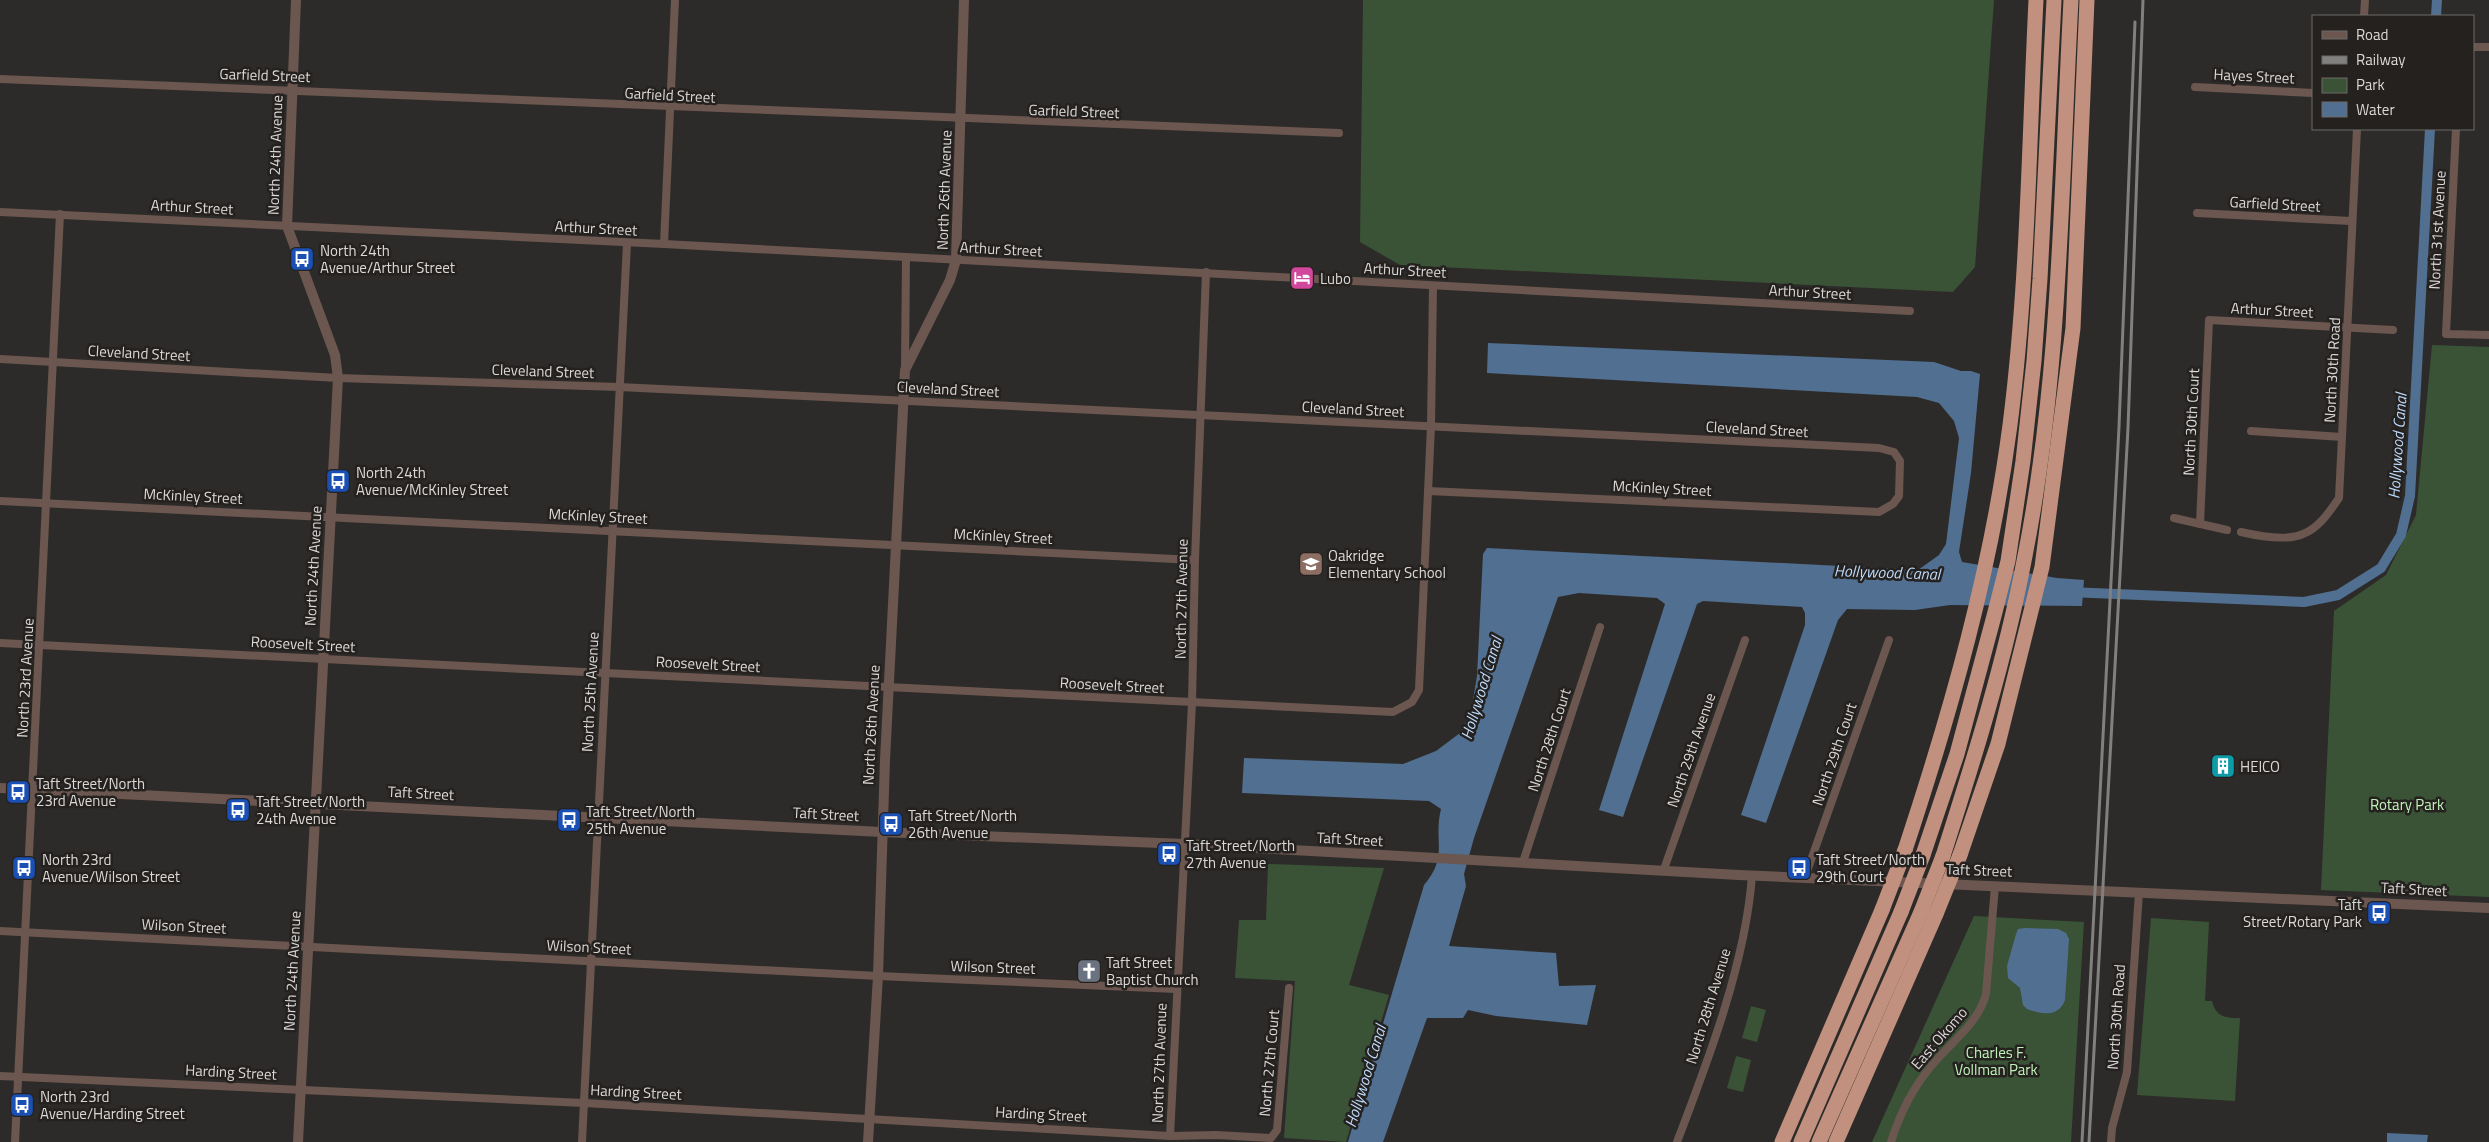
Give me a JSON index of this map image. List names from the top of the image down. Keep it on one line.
{"streets":{"street":["Garfield Street","Hayes Street","North 24th Avenue","North 26th Avenue","Arthur Street","North 31st Avenue","Cleveland Street","North 30th Road","North 30th Court","McKinley Street","North 27th Avenue","Roosevelt Street","North 23rd Avenue","North 25th Avenue","North 28th Court","North 29th Avenue","North 29th Court","Taft Street","Wilson Street","North 28th Avenue","East Okomo","North 27th Court","Harding Street"]},"crossings":[["Garfield Street","North 24th Avenue"],["Garfield Street","North 26th Avenue"],["Garfield Street","North 30th Road"],["North 24th Avenue","Arthur Street"],["North 24th Avenue","Cleveland Street"],["North 24th Avenue","McKinley Street"],["North 24th Avenue","Roosevelt Street"],["North 24th Avenue","Taft Street"],["North 24th Avenue","Wilson Street"],["North 24th Avenue","Harding Street"],["North 26th Avenue","Arthur Street"],["North 26th Avenue","Cleveland Street"],["North 26th Avenue","McKinley Street"],["North 26th Avenue","Roosevelt Street"],["North 26th Avenue","Taft Street"],["North 26th Avenue","Wilson Street"],["North 26th Avenue","Harding Street"],["Arthur Street","North 30th Road"],["Arthur Street","North 30th Court"],["Arthur Street","North 27th Avenue"],["Arthur Street","North 23rd Avenue"],["Arthur Street","North 25th Avenue"],["Cleveland Street","McKinley Street"],["Cleveland Street","North 27th Avenue"],["Cleveland Street","North 23rd Avenue"],["Cleveland Street","North 25th Avenue"],["North 30th Road","Taft Street"],["McKinley Street","North 27th Avenue"],["McKinley Street","Roosevelt Street"],["McKinley Street","North 23rd Avenue"],["McKinley Street","North 25th Avenue"],["North 27th Avenue","Roosevelt Street"],["North 27th Avenue","Taft Street"],["North 27th Avenue","Wilson Street"],["North 27th Avenue","Harding Street"],["Roosevelt Street","North 23rd Avenue"],["Roosevelt Street","North 25th Avenue"],["North 23rd Avenue","Taft Street"],["North 23rd Avenue","Wilson Street"],["North 23rd Avenue","Harding Street"],["North 25th Avenue","Taft Street"],["North 25th Avenue","Wilson Street"],["North 25th Avenue","Harding Street"],["North 28th Court","Taft Street"],["North 29th Avenue","Taft Street"],["North 29th Court","Taft Street"],["Taft Street","North 28th Avenue"],["Taft Street","East Okomo"],["North 27th Court","Harding Street"]],"water":["Hollywood Canal"],"parks":["Rotary Park","Charles F. Vollman Park"],"places":{"bus stop":["North 24th Avenue/Arthur Street","North 24th Avenue/McKinley Street","Taft Street/North 23rd Avenue","Taft Street/North 24th Avenue","Taft Street/North 25th Avenue","Taft Street/North 26th Avenue","Taft Street/North 27th Avenue","North 23rd Avenue/Wilson Street","Taft Street/North 29th Court","Taft Street/Rotary Park","North 23rd Avenue/Harding Street"],"hotel":["Lubo"],"school or university":["Oakridge Elementary School"],"building":["HEICO"],"church":["Taft Street Baptist Church"]},"legend":["Road","Railway","Park","Water"]}
